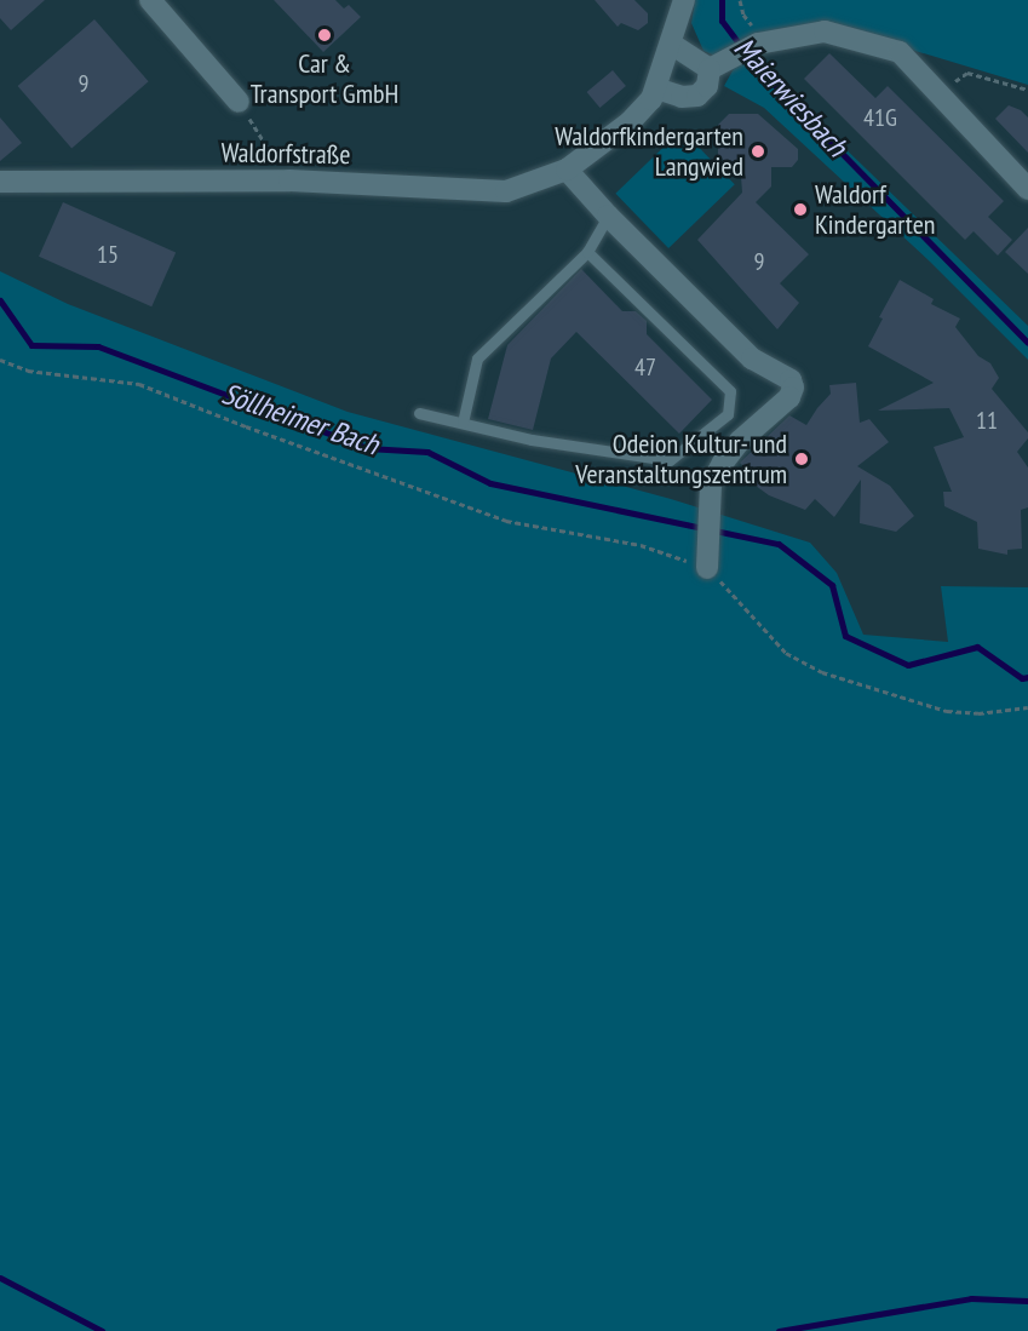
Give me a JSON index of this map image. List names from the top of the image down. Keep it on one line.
{"streets":{"street":["Waldorfstraße"]},"water":["Maierwiesbach","Söllheimer Bach"],"places":["Car & Transport GmbH","Waldorfkindergarten Langwied","Waldorf Kindergarten","Odeion Kultur- und Veranstaltungszentrum"],"house_numbers":["9","41G","15","9","47","11"]}
